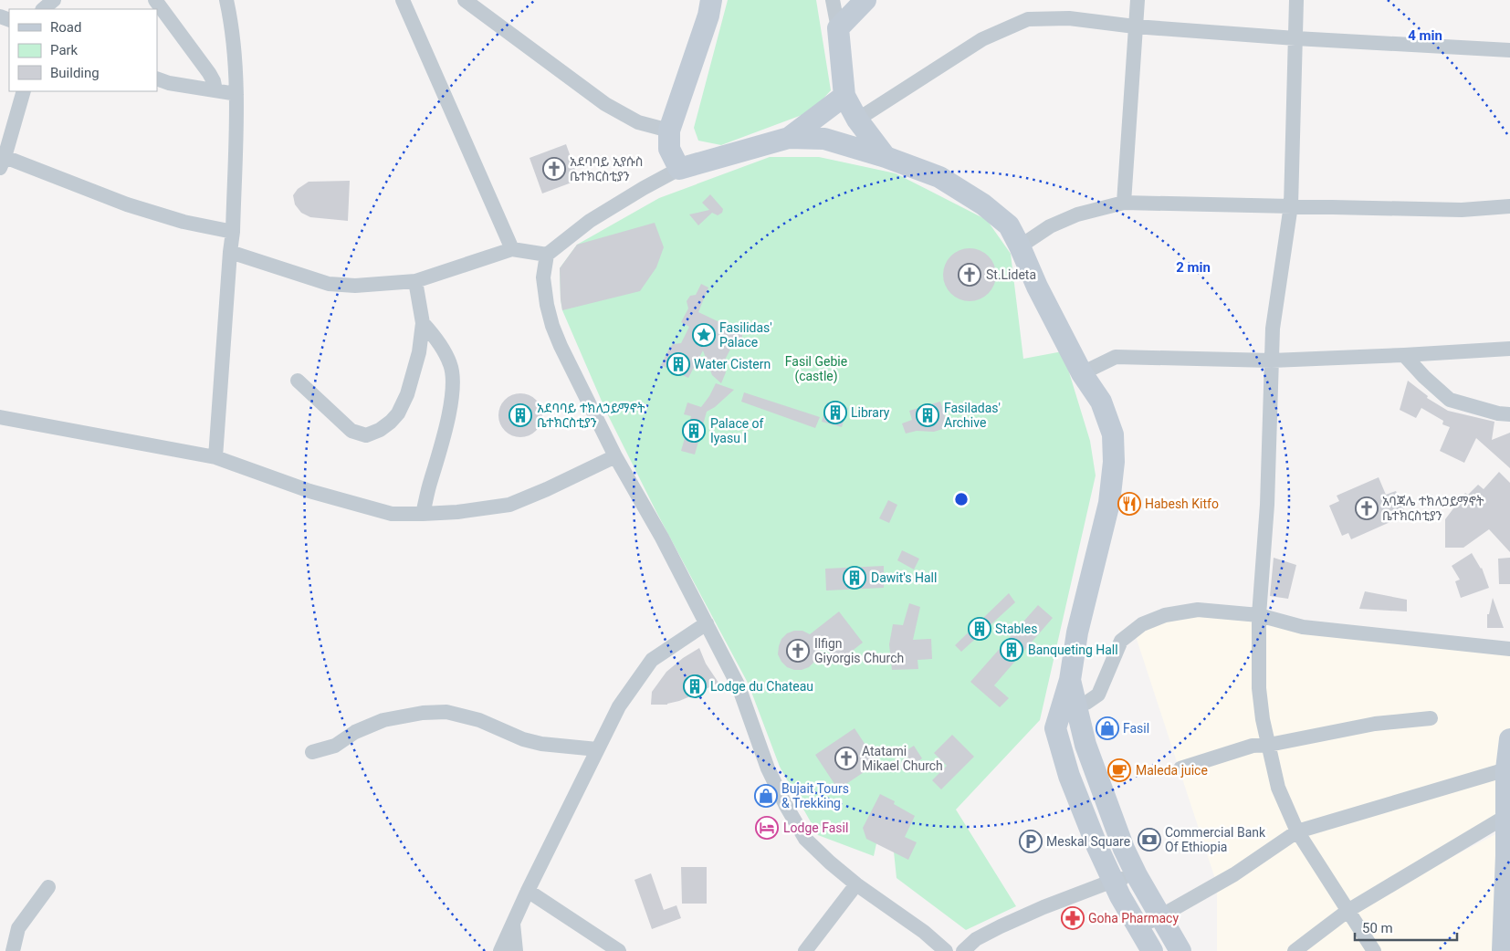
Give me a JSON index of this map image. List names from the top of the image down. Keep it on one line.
{"parks":["Fasil Gebie (castle)"],"places":{"church":["አደባባይ ኢየሱስ ቤተክርስቲያን","St.Lideta","አባጃሌ ተክለኃይማኖት ቤተክርስቲያን","Ilfign Giyorgis Church","Atatami Mikael Church"],"place":["Fasilidas' Palace"],"building":["Water Cistern","Library","አደባባይ ተክለኃይማኖት ቤተክርስቲያን","Fasiladas' Archive","Palace of Iyasu I","Dawit's Hall","Stables","Banqueting Hall","Lodge du Chateau"],"restaurant":["Habesh Kitfo"],"shop":["Fasil","Bujait Tours & Trekking"],"cafe":["Maleda juice"],"hotel":["Lodge Fasil"],"bank":["Commercial Bank Of Ethiopia"],"parking":["Meskal Square"],"pharmacy":["Goha Pharmacy"]},"legend":["Road","Park","Building"],"scale_bar":"50 m","rings":["4 min","2 min"]}
